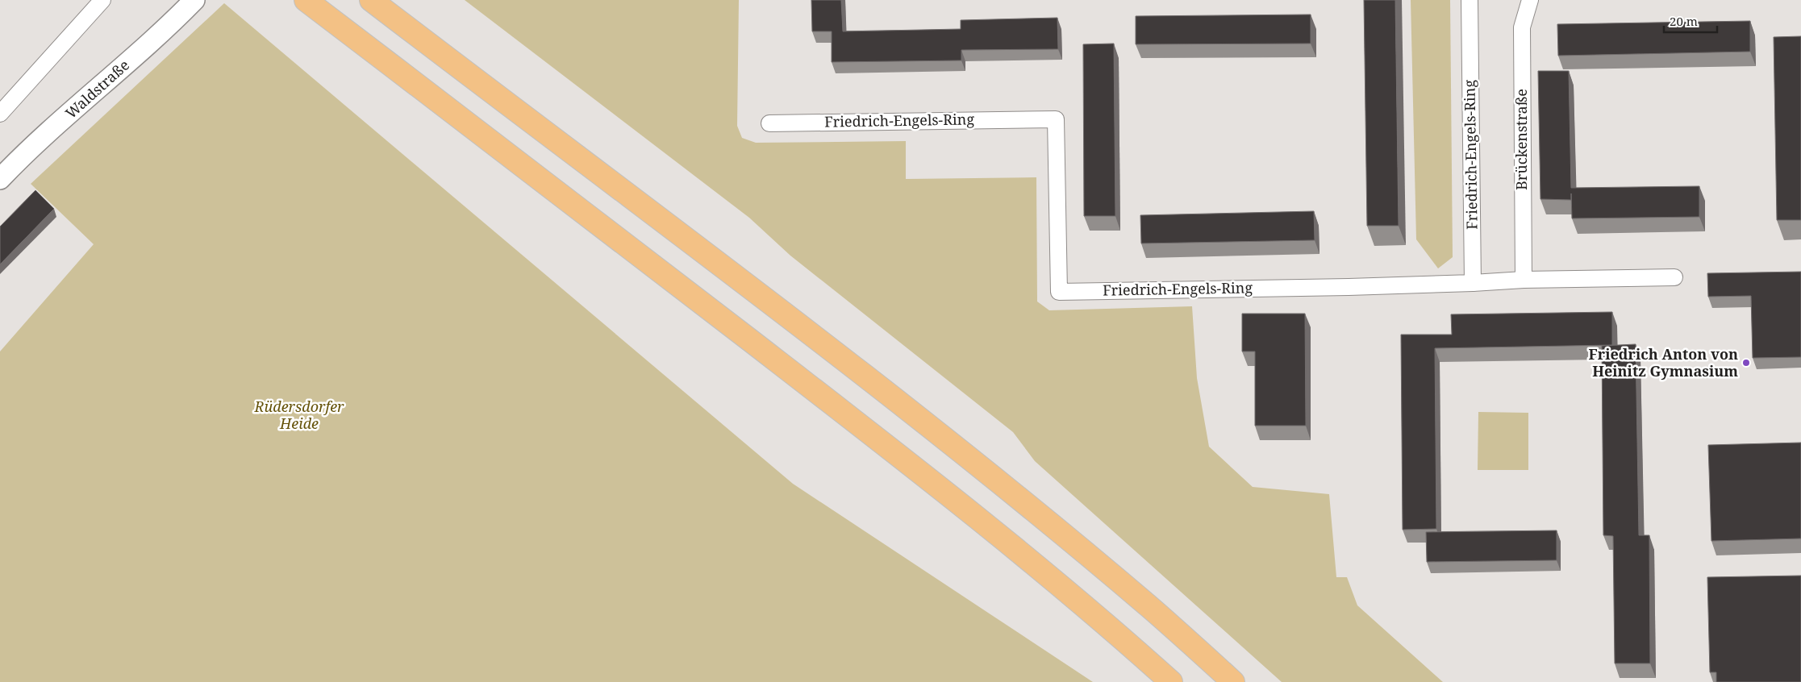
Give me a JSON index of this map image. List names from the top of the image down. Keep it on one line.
{"streets":{"street":["Waldstraße","Friedrich-Engels-Ring","Brückenstraße"]},"parks":["Rüdersdorfer Heide"],"places":["Friedrich Anton von Heinitz Gymnasium"],"scale_bar":"20 m"}
